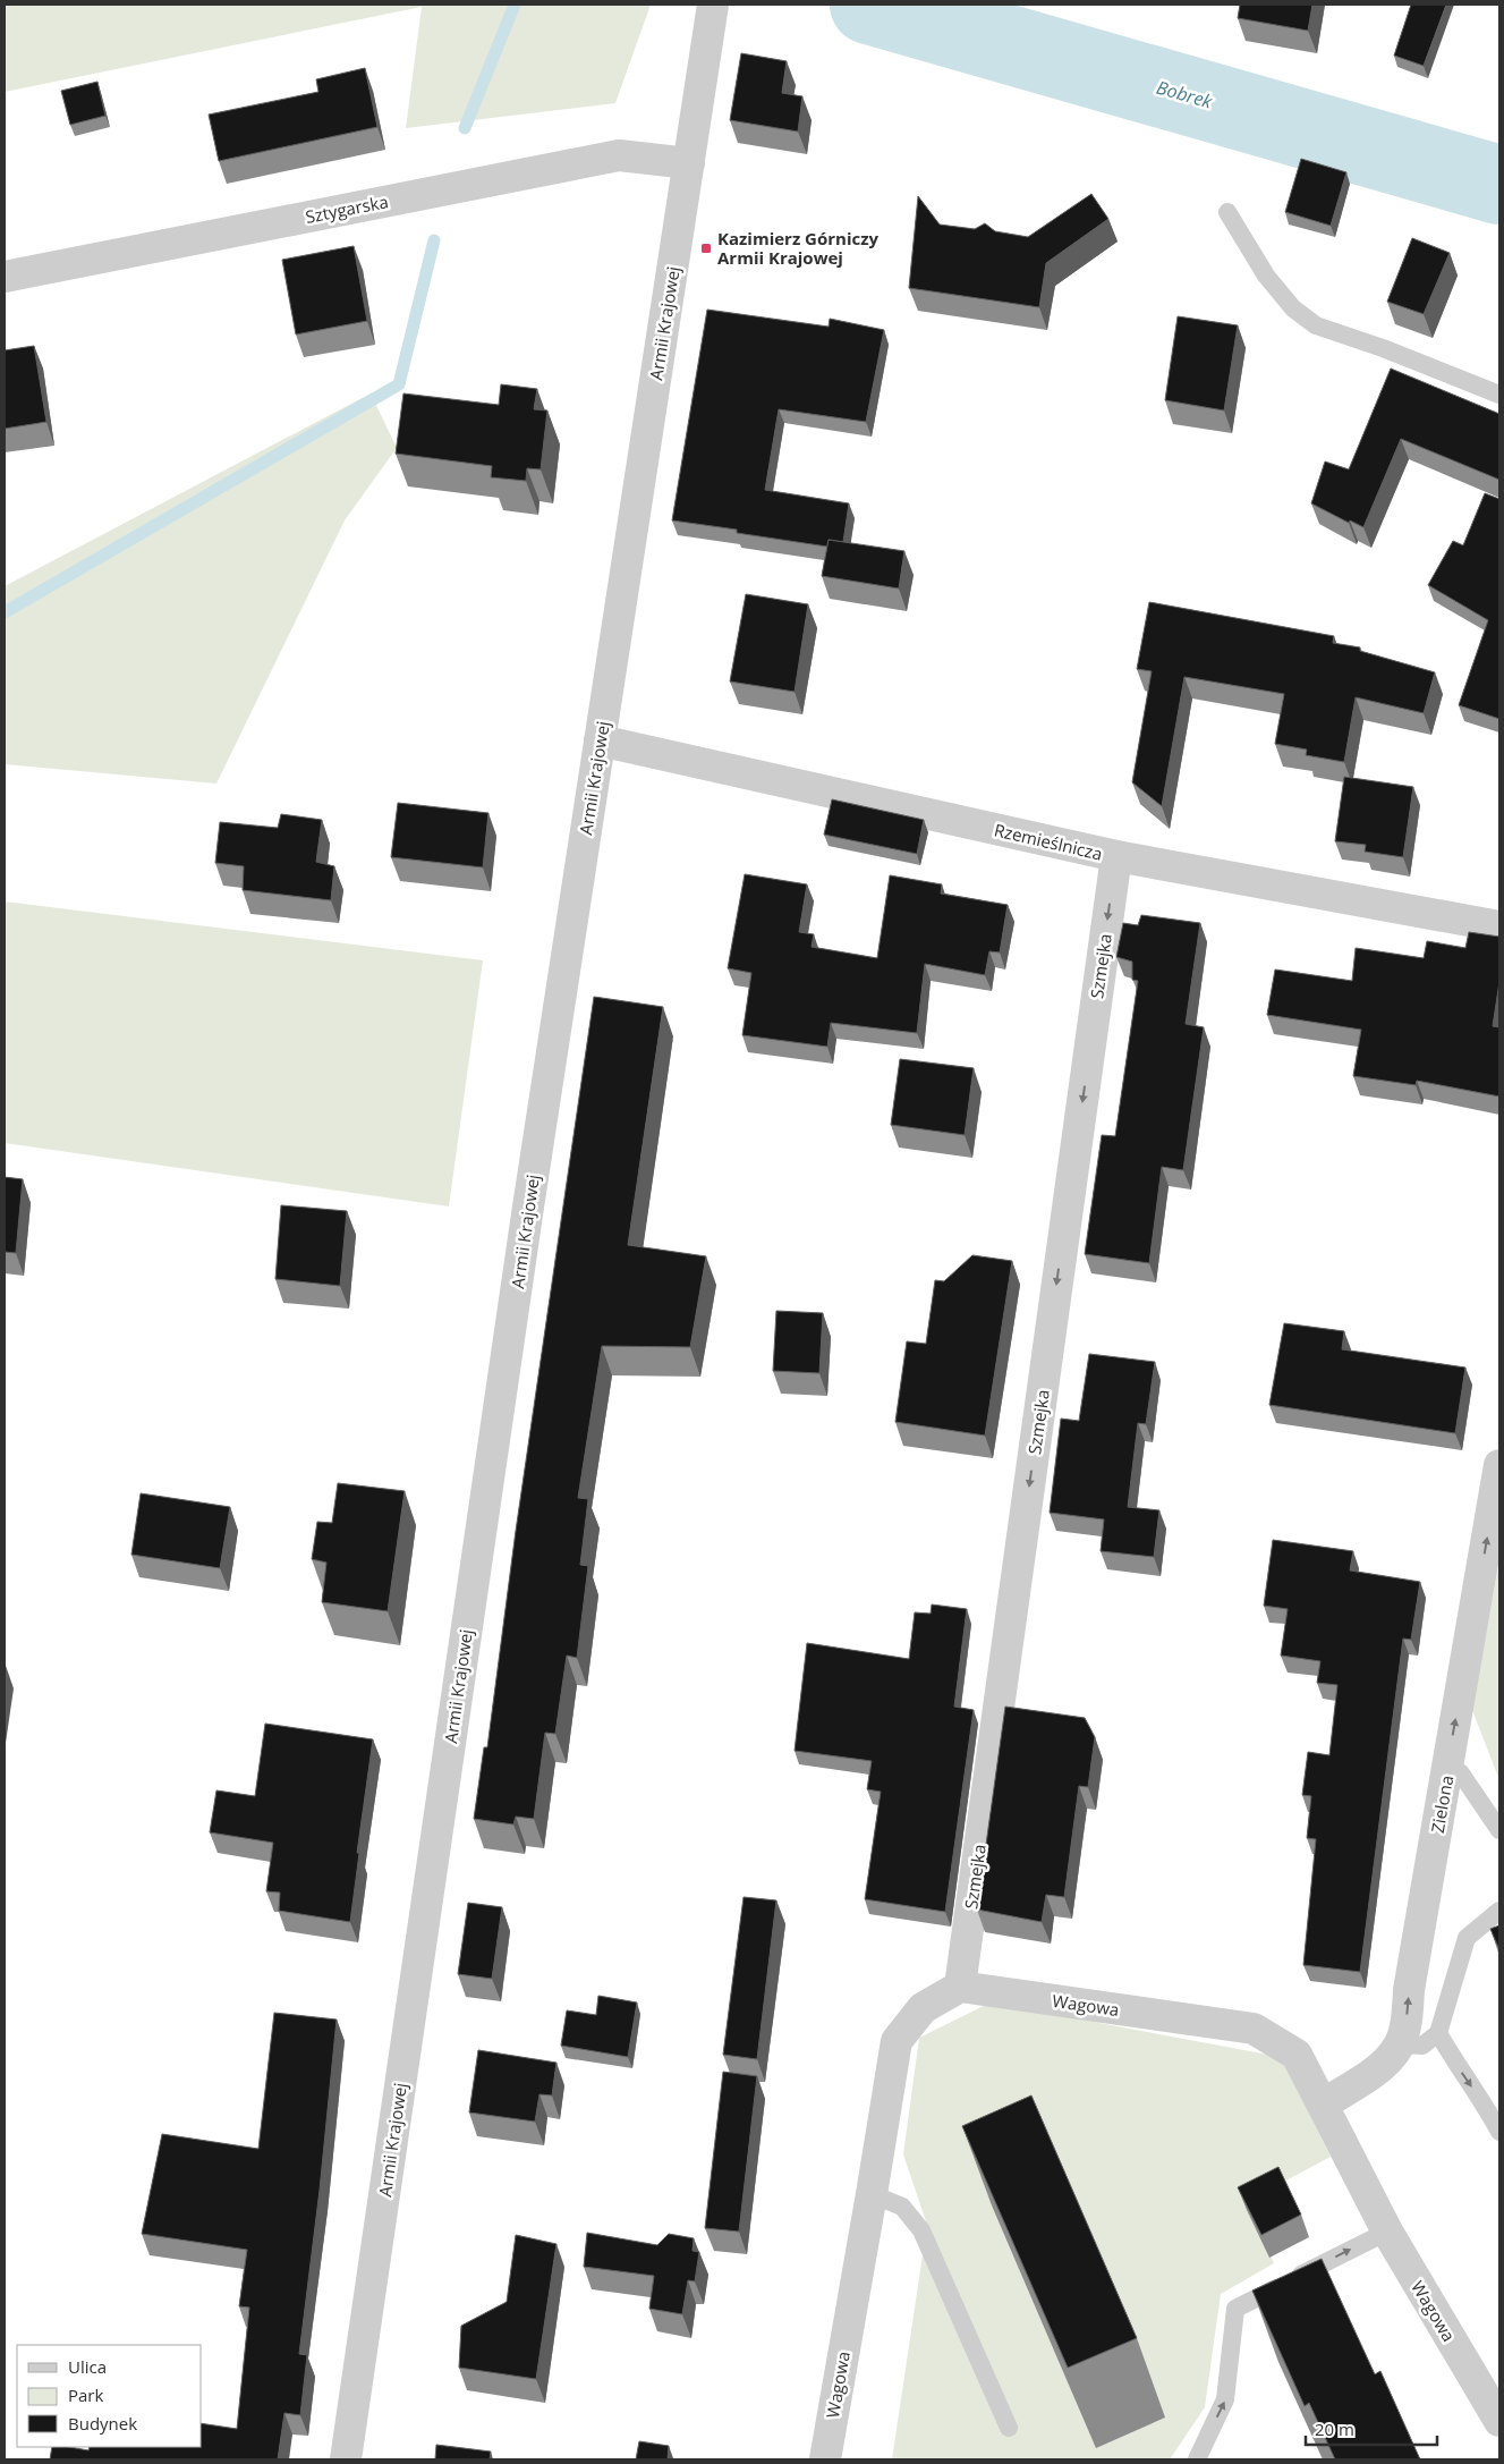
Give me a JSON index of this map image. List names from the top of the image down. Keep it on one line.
{"streets":{"street":["Sztygarska","Armii Krajowej","Rzemieślnicza","Szmejka","Zielona","Wagowa"]},"crossings":[["Sztygarska","Armii Krajowej"],["Armii Krajowej","Rzemieślnicza"],["Rzemieślnicza","Szmejka"],["Szmejka","Wagowa"]],"one_way":["Szmejka","Zielona"],"water":["Bobrek"],"places":{"transit":["Kazimierz Górniczy Armii Krajowej"]},"legend":["Ulica","Park","Budynek"],"scale_bar":"20 m"}
